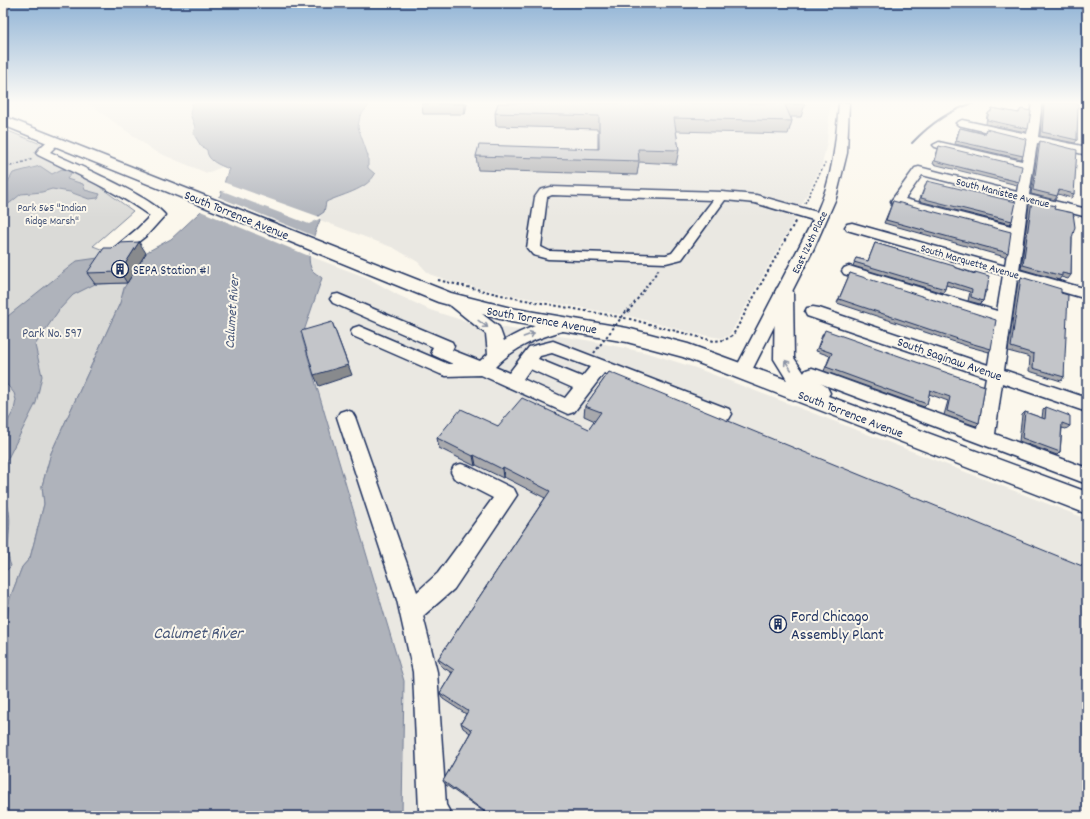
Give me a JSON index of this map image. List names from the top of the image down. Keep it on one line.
{"streets":{"main road":["South Torrence Avenue"],"street":["South Manistee Avenue","East 126th Place","South Marquette Avenue","South Saginaw Avenue"]},"crossings":[["South Torrence Avenue","East 126th Place"]],"water":["Calumet River"],"parks":["Park 565 \"Indian Ridge Marsh\"","Park No. 597"],"places":{"building":["SEPA Station #1","Ford Chicago Assembly Plant"]}}
